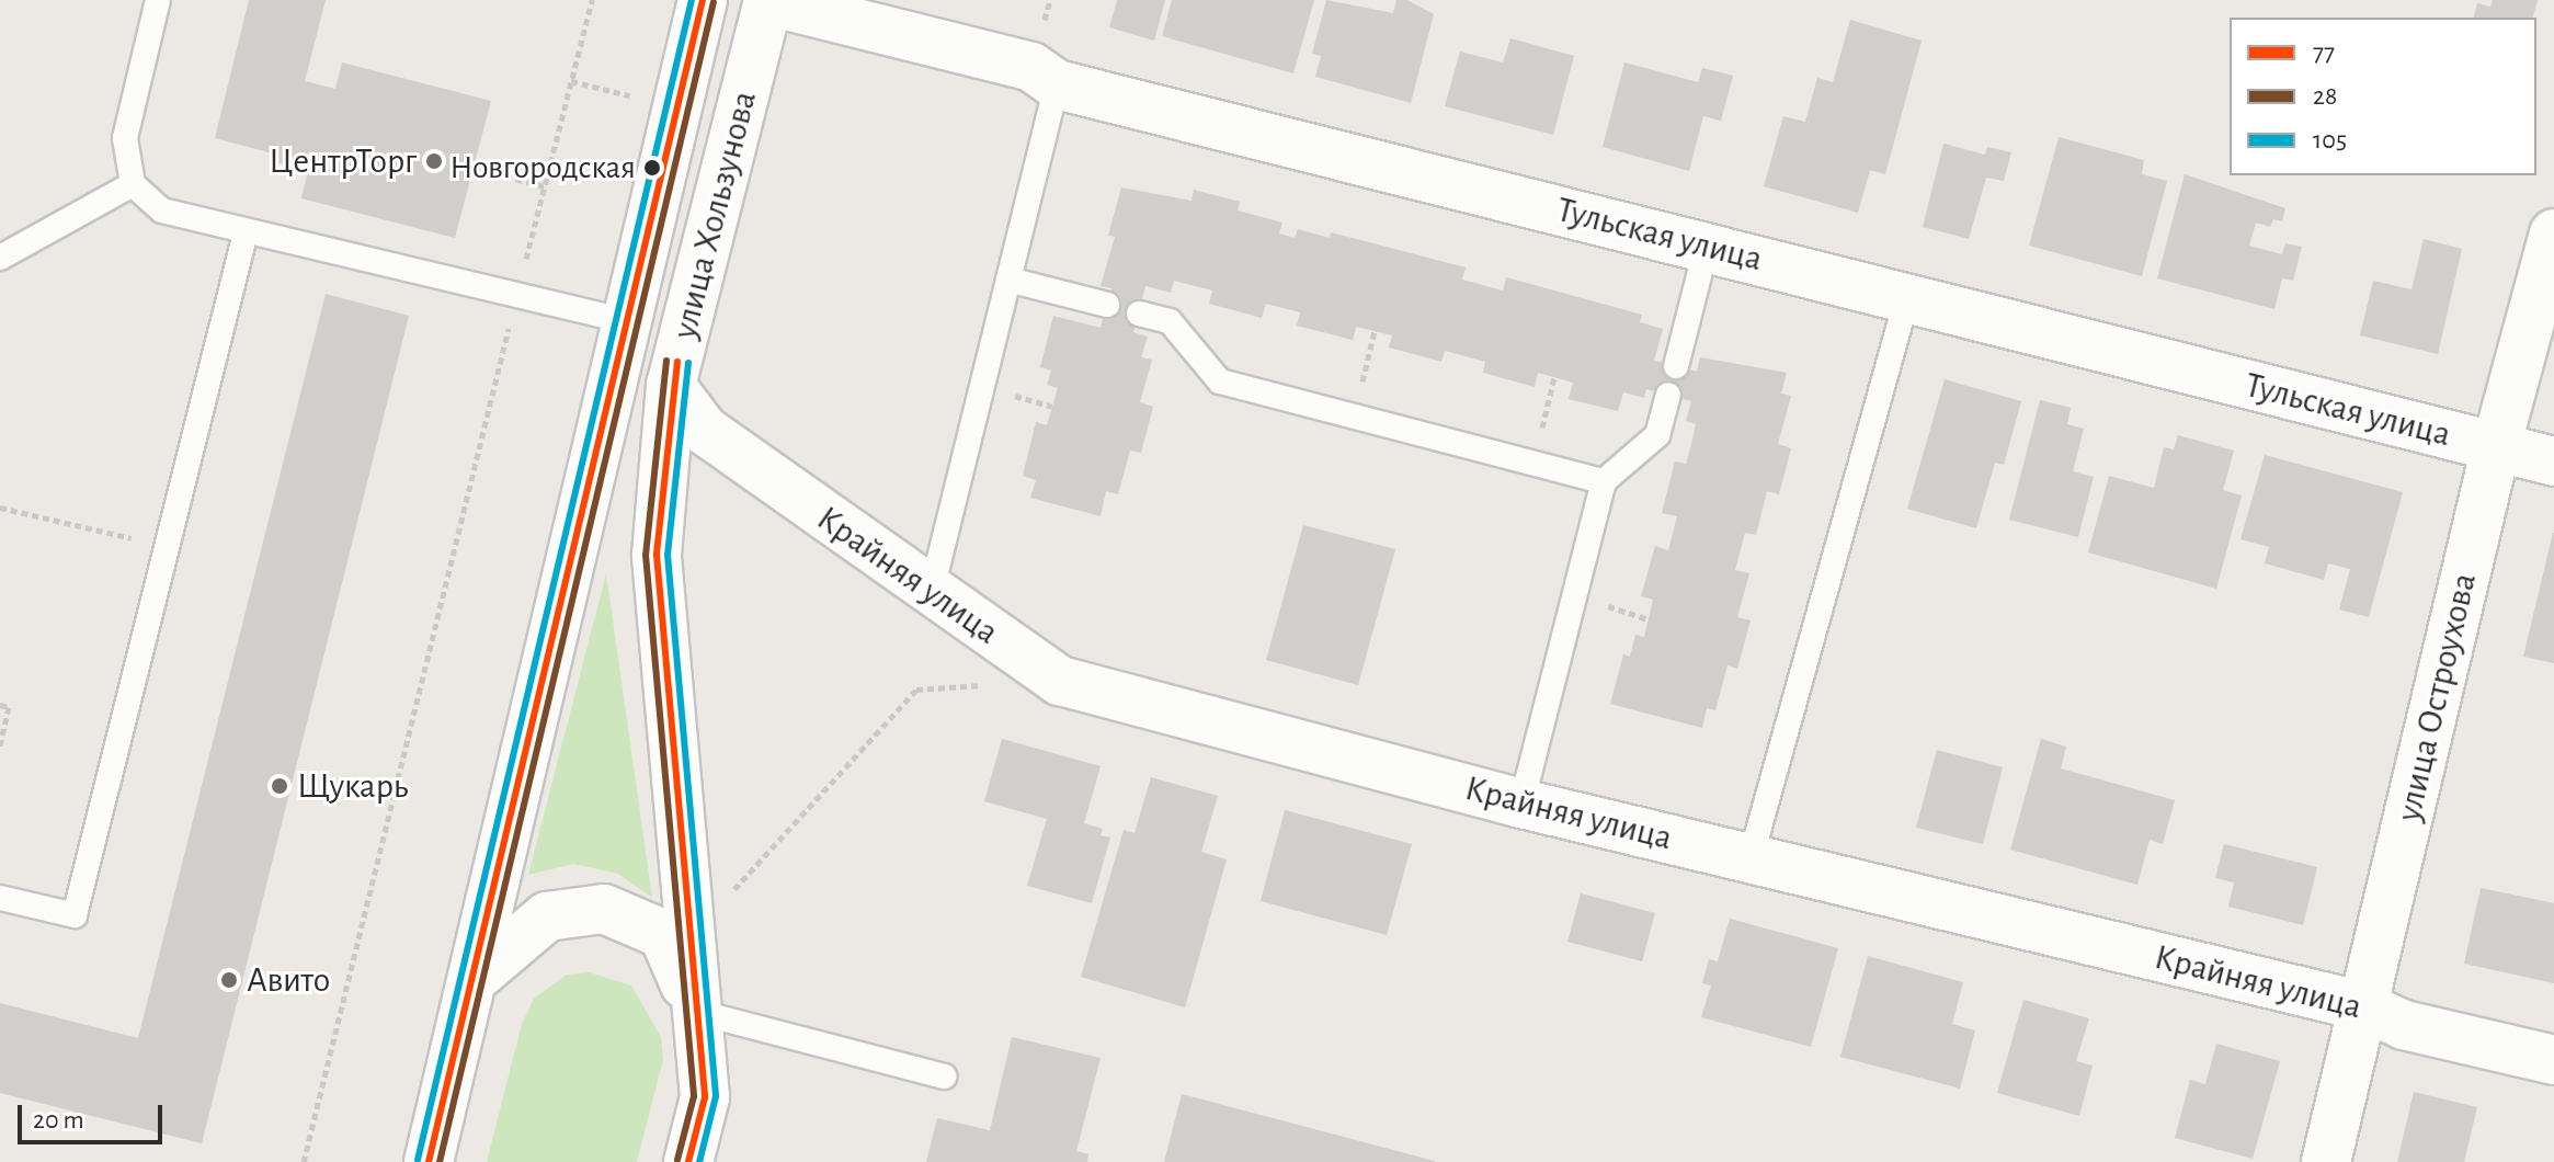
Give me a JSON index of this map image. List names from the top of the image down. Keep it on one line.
{"streets":{"street":["улица Хользунова","Тульская улица","Крайняя улица","улица Остроухова"]},"crossings":[["улица Хользунова","Тульская улица"],["улица Хользунова","Крайняя улица"],["Тульская улица","улица Остроухова"],["Крайняя улица","улица Остроухова"]],"places":["ЦентрТорг","Новгородская","Щукарь","Авито"],"lines":["transit line 77","transit line 105","transit line 28"],"legend":["77","28","105"],"scale_bar":"20 m"}
